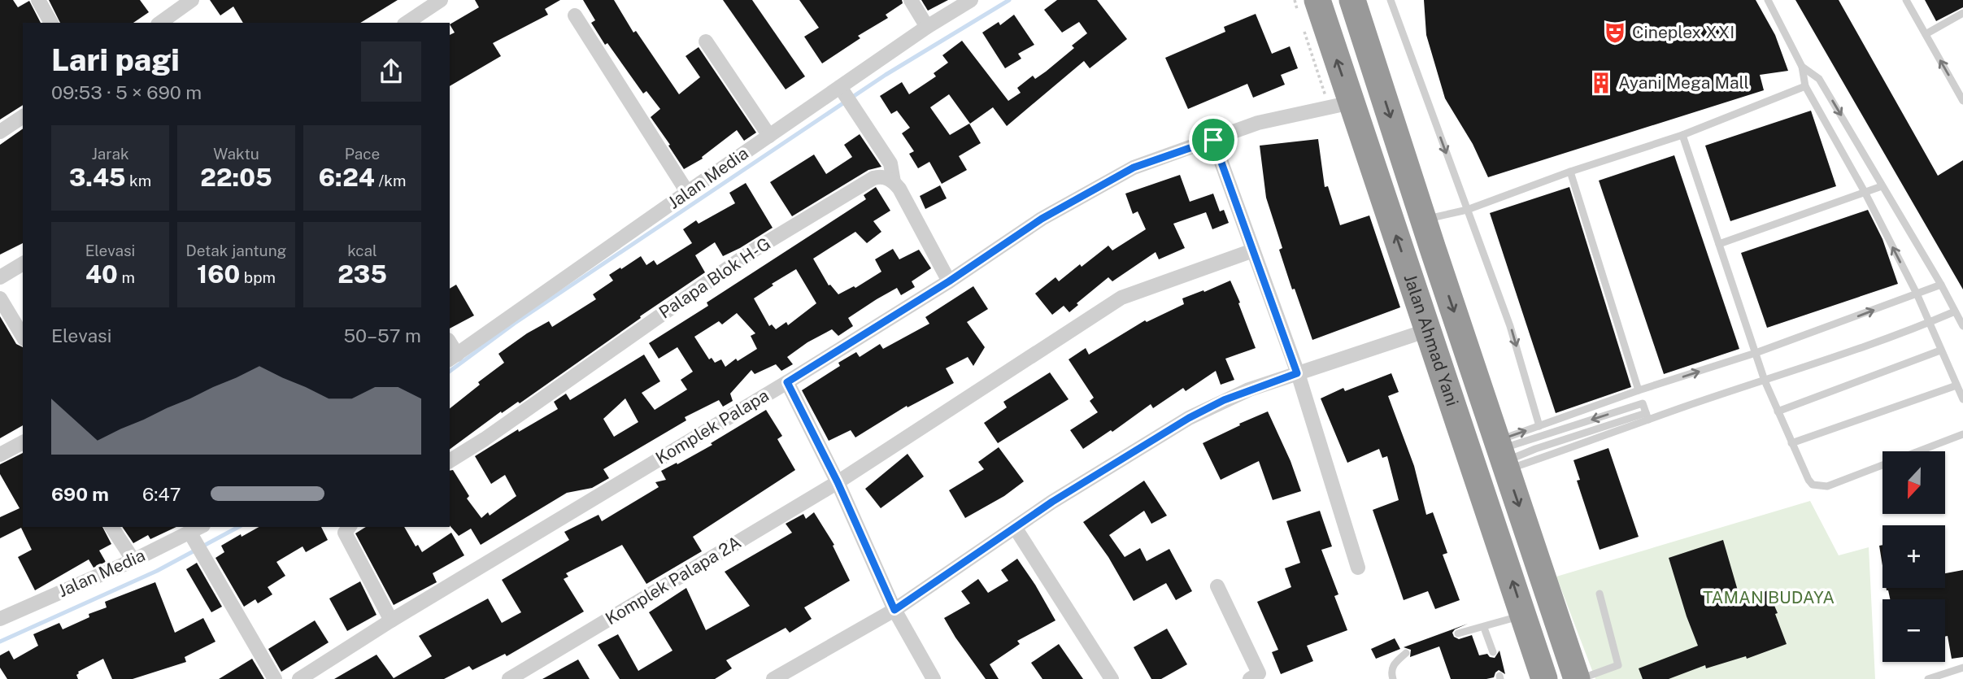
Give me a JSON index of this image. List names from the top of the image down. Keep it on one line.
{"streets":{"highway":["Jalan Ahmad Yani"],"street":["Jalan Media","Palapa Blok H-G","Komplek Palapa","Komplek Palapa 2A"]},"crossings":[["Jalan Ahmad Yani","Komplek Palapa"]],"parks":["TAMAN BUDAYA"],"places":{"theatre":["Cineplex XXI"],"building":["Ayani Mega Mall"]},"north":"bottom","page":{"heading":["Lari pagi","09:53 · 5 × 690 m"],"stats":[["Jarak","3.45 km"],["Waktu","22:05"],["Pace","6:24 /km"],["Elevasi","40 m"],["Detak jantung","160 bpm"],["kcal","235"]],"chart":["Elevasi","50–57 m"],"map_buttons":["+","−"],"list":[{"name":"690 m","note":"6:47"}]}}
